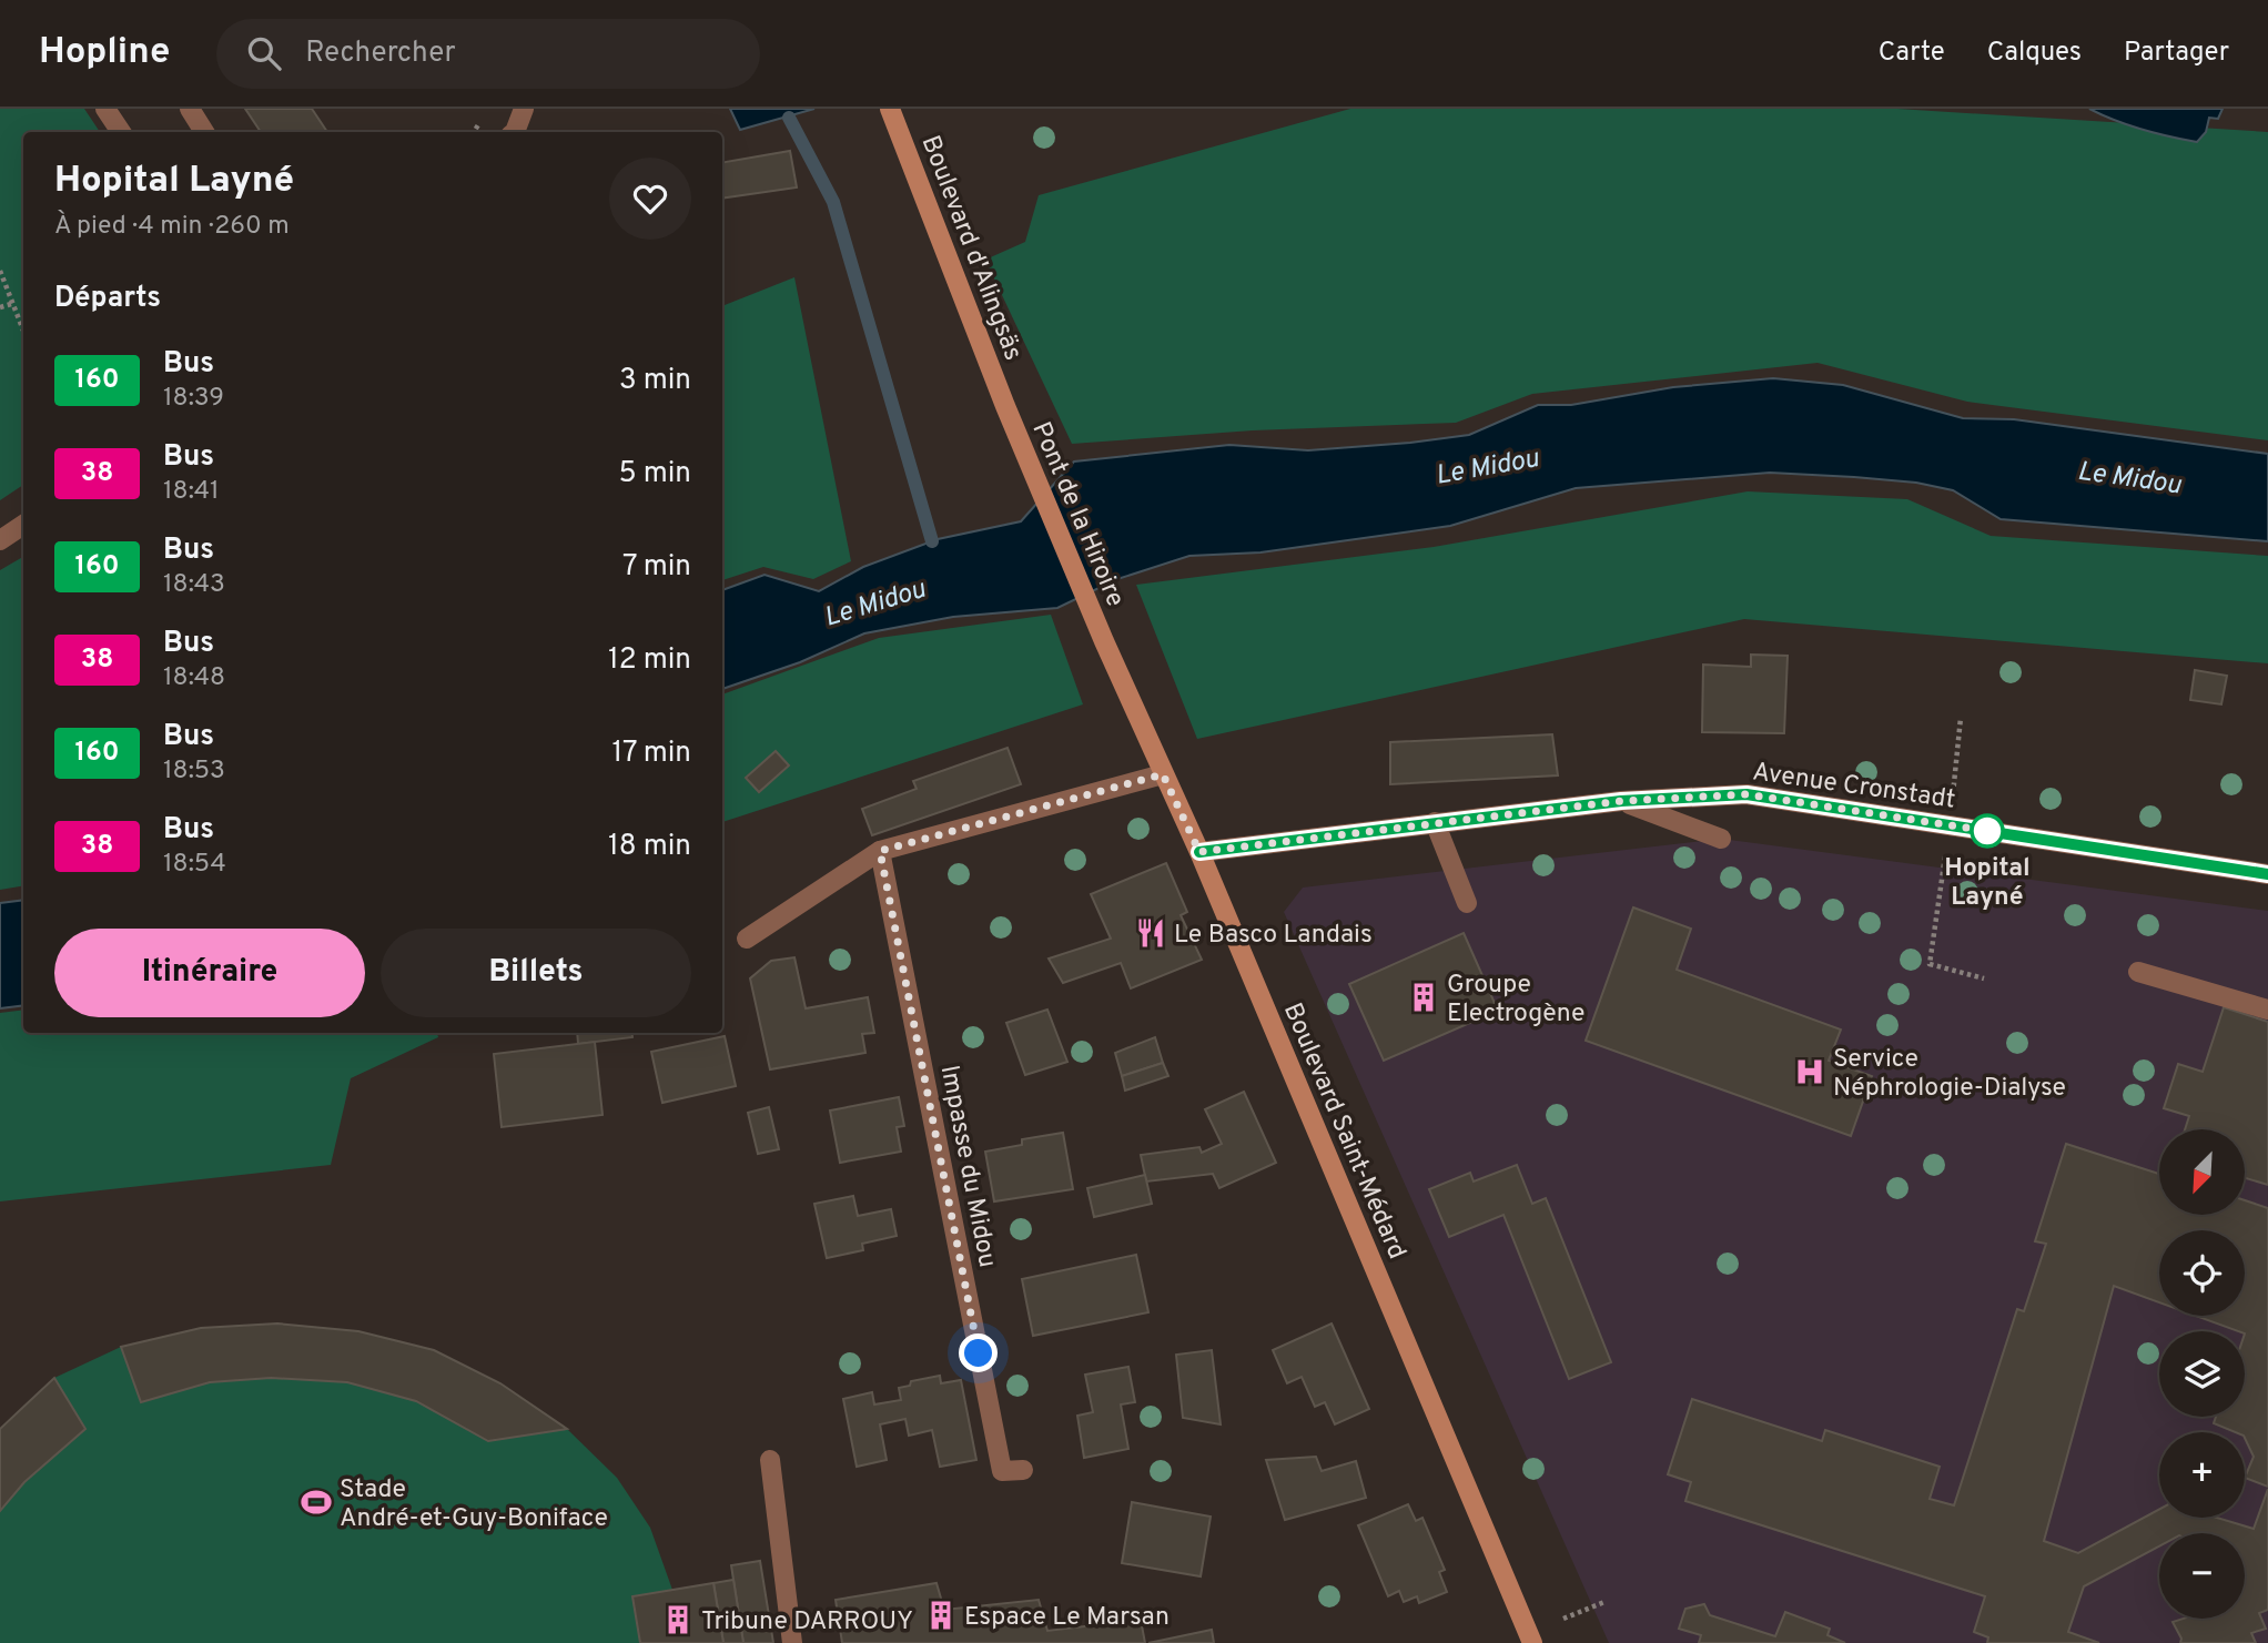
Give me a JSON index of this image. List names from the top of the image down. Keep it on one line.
{"streets":{"main road":["Boulevard d'Alingsäs","Pont de la Hiroire","Boulevard Saint-Médard"],"street":["Avenue Cronstadt","Impasse du Midou"]},"crossings":[["Boulevard d'Alingsäs","Pont de la Hiroire"],["Pont de la Hiroire","Boulevard Saint-Médard"],["Avenue Cronstadt","Boulevard Saint-Médard"]],"water":["Le Midou"],"places":{"other":["Hopital Layné"],"restaurant":["Le Basco Landais"],"building":["Groupe Electrogène","Espace Le Marsan","Tribune DARROUY"],"hospital":["Service Néphrologie-Dialyse"],"sports":["Stade André-et-Guy-Boniface"]},"lines":["bus line 160"],"north":"bottom left","page":{"header":"Hopline","search":"Rechercher","nav":["Carte","Calques","Partager"],"heading":[["Hopital Layné","À pied · 4 min · 260 m"],"Départs"],"list":[{"mark":"160","name":"Bus","note":"18:39","value":"3 min"},{"mark":"38","name":"Bus","note":"18:41","value":"5 min"},{"mark":"160","name":"Bus","note":"18:43","value":"7 min"},{"mark":"38","name":"Bus","note":"18:48","value":"12 min"},{"mark":"160","name":"Bus","note":"18:53","value":"17 min"},{"mark":"38","name":"Bus","note":"18:54","value":"18 min"}],"buttons":["Itinéraire","Billets"],"map_buttons":["+","−"]}}
